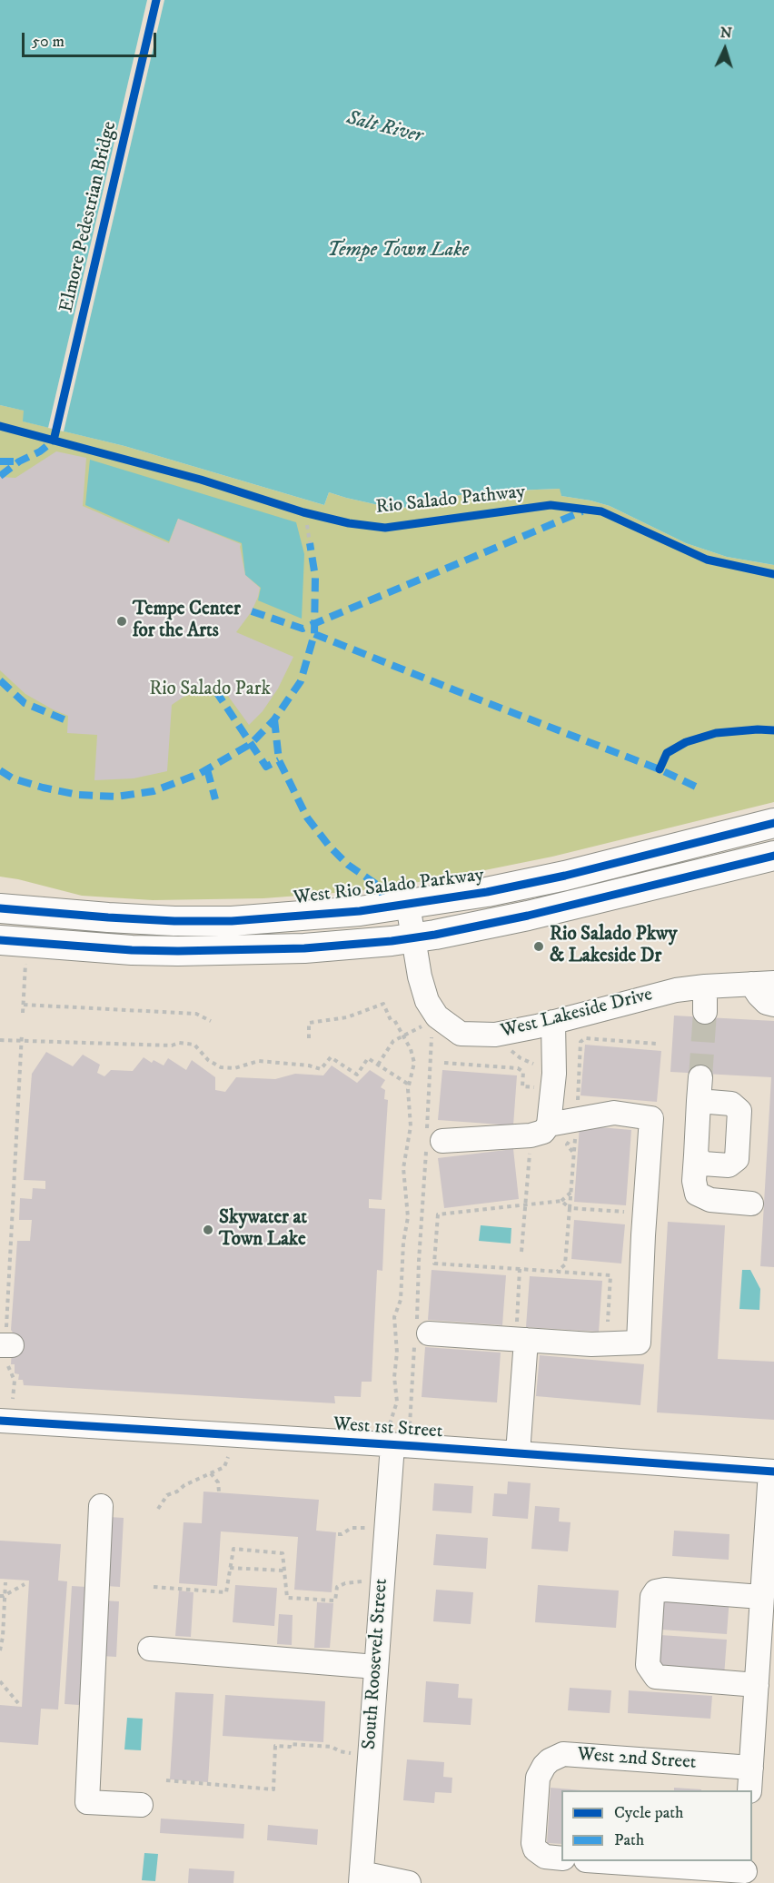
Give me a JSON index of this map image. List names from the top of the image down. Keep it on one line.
{"streets":{"main road":["West Rio Salado Parkway"],"street":["West Lakeside Drive","West 1st Street","South Roosevelt Street","West 2nd Street"],"cycle path":["Elmore Pedestrian Bridge","Rio Salado Pathway"]},"crossings":[["West Rio Salado Parkway","West Lakeside Drive"],["West 1st Street","South Roosevelt Street"]],"water":["Salt River","Tempe Town Lake"],"parks":["Rio Salado Park"],"places":["Tempe Center for the Arts","Rio Salado Pkwy & Lakeside Dr","Skywater at Town Lake"],"legend":["Cycle path","Path"],"scale_bar":"50 m","north":"top"}
